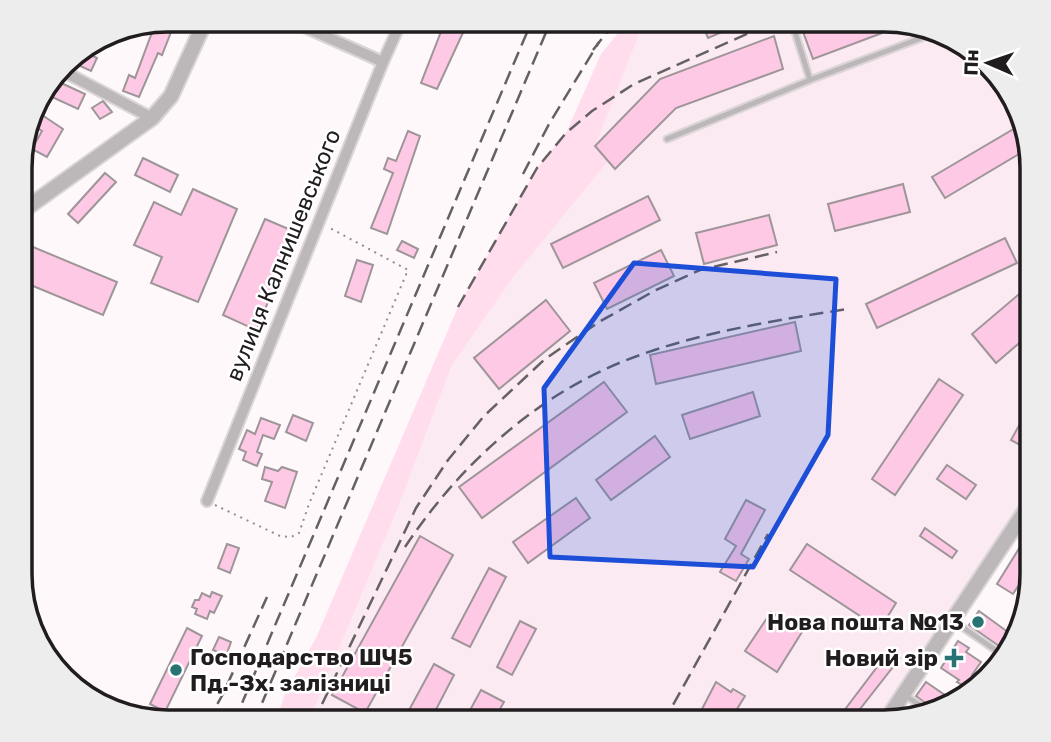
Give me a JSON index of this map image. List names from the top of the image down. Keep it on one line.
{"streets":{"street":["вулиця Калнишевського"]},"places":{"other":["Нова пошта №13","Господарство ШЧ5 Пд.-Зх. залізниці"],"health":["Новий зір"]},"north":"left"}
